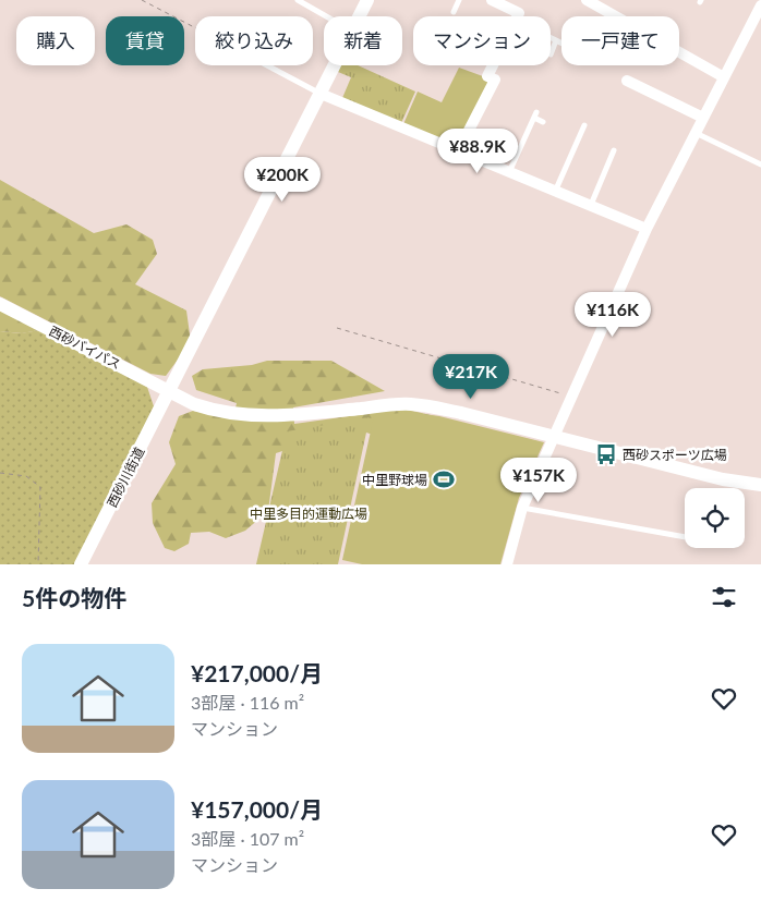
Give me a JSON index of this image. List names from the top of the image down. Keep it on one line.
{"streets":{"street":["西砂バイパス","西砂川街道"]},"crossings":[["西砂バイパス","西砂川街道"]],"parks":["中里多目的運動広場"],"places":{"bus stop":["西砂スポーツ広場"],"sports":["中里野球場"]},"page":{"chip":["購入","賃貸","絞り込み","新着","マンション","一戸建て"],"price":["¥88.9K","¥200K","¥116K","¥217K","¥157K"],"heading":"5件の物件","list":[{"name":"¥217,000/月","note":"3部屋 · 116 m² · マンション"},{"name":"¥157,000/月","note":"3部屋 · 107 m² · マンション"}]}}
